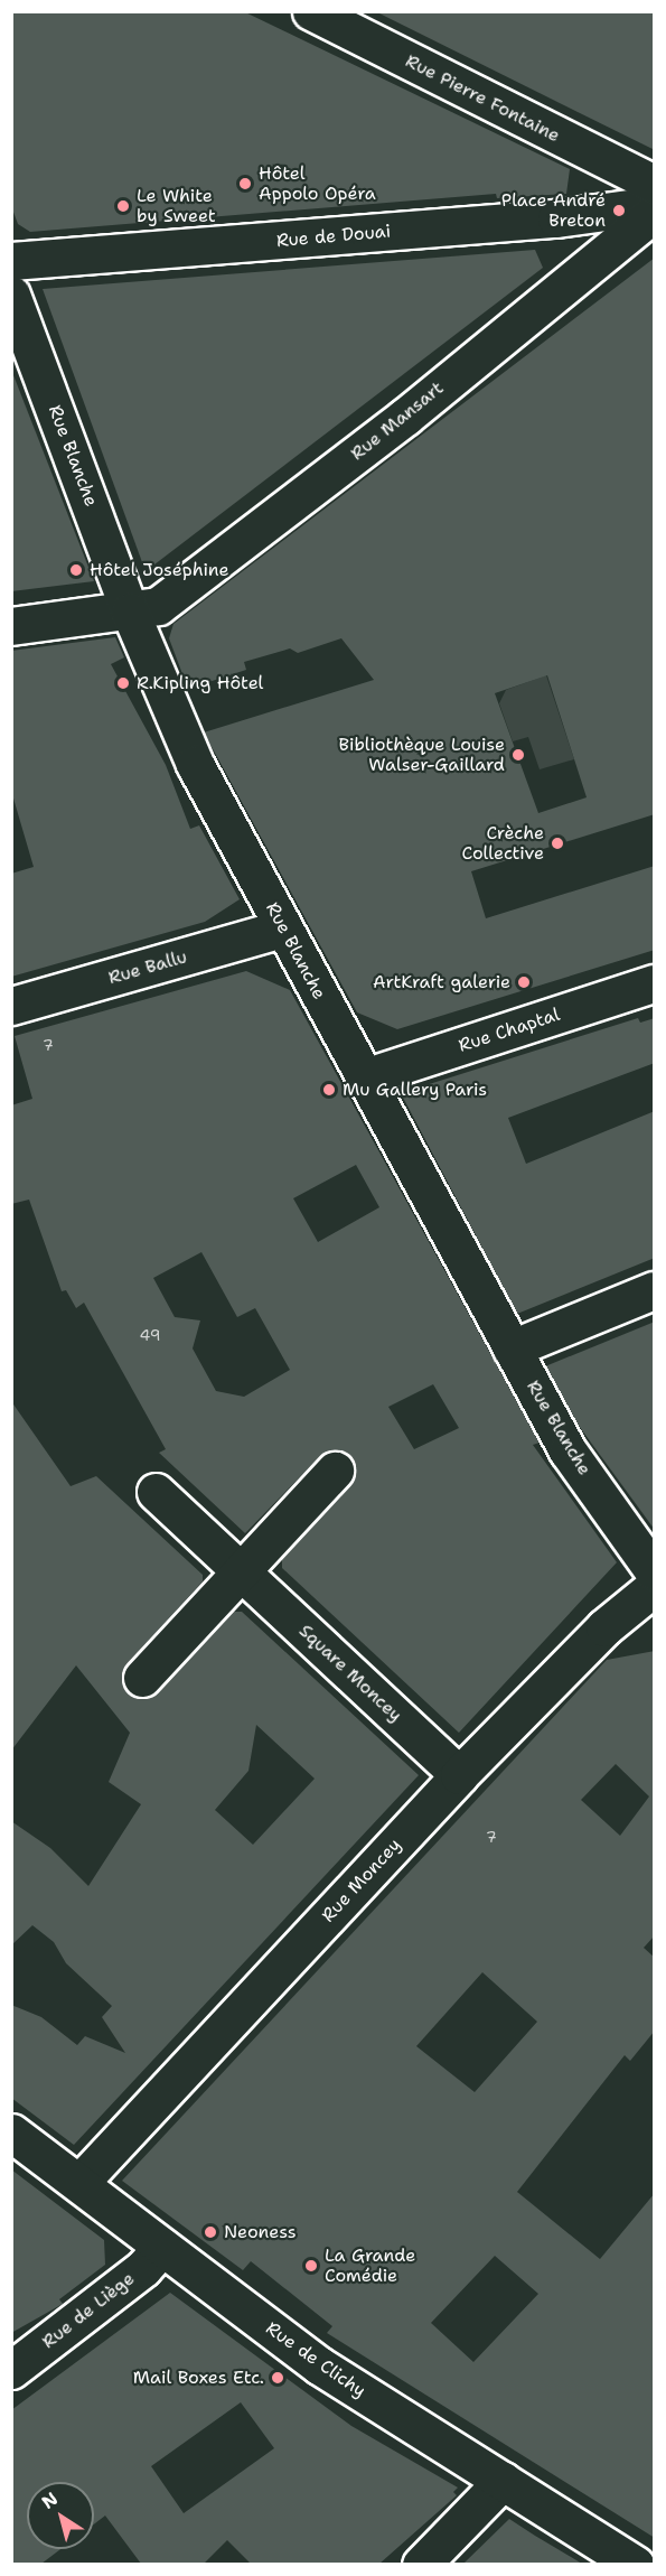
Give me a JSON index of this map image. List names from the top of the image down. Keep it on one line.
{"streets":{"street":["Rue Pierre Fontaine","Rue de Douai","Rue Mansart","Rue Blanche","Rue Ballu","Rue Chaptal","Square Moncey","Rue Moncey","Rue de Liège","Rue de Clichy"]},"crossings":[["Rue Mansart","Rue Blanche"],["Rue Blanche","Rue Ballu"],["Rue Blanche","Rue Chaptal"],["Square Moncey","Rue Moncey"],["Rue Moncey","Rue de Clichy"],["Rue de Liège","Rue de Clichy"]],"places":["Hôtel Appolo Opéra","Le White by Sweet","Place André Breton","Hôtel Joséphine","R.Kipling Hôtel","Bibliothèque Louise Walser-Gaillard","Crèche Collective","ArtKraft galerie","Mu Gallery Paris","Neoness","La Grande Comédie","Mail Boxes Etc."],"house_numbers":["7","49","7"],"north":"top left"}
